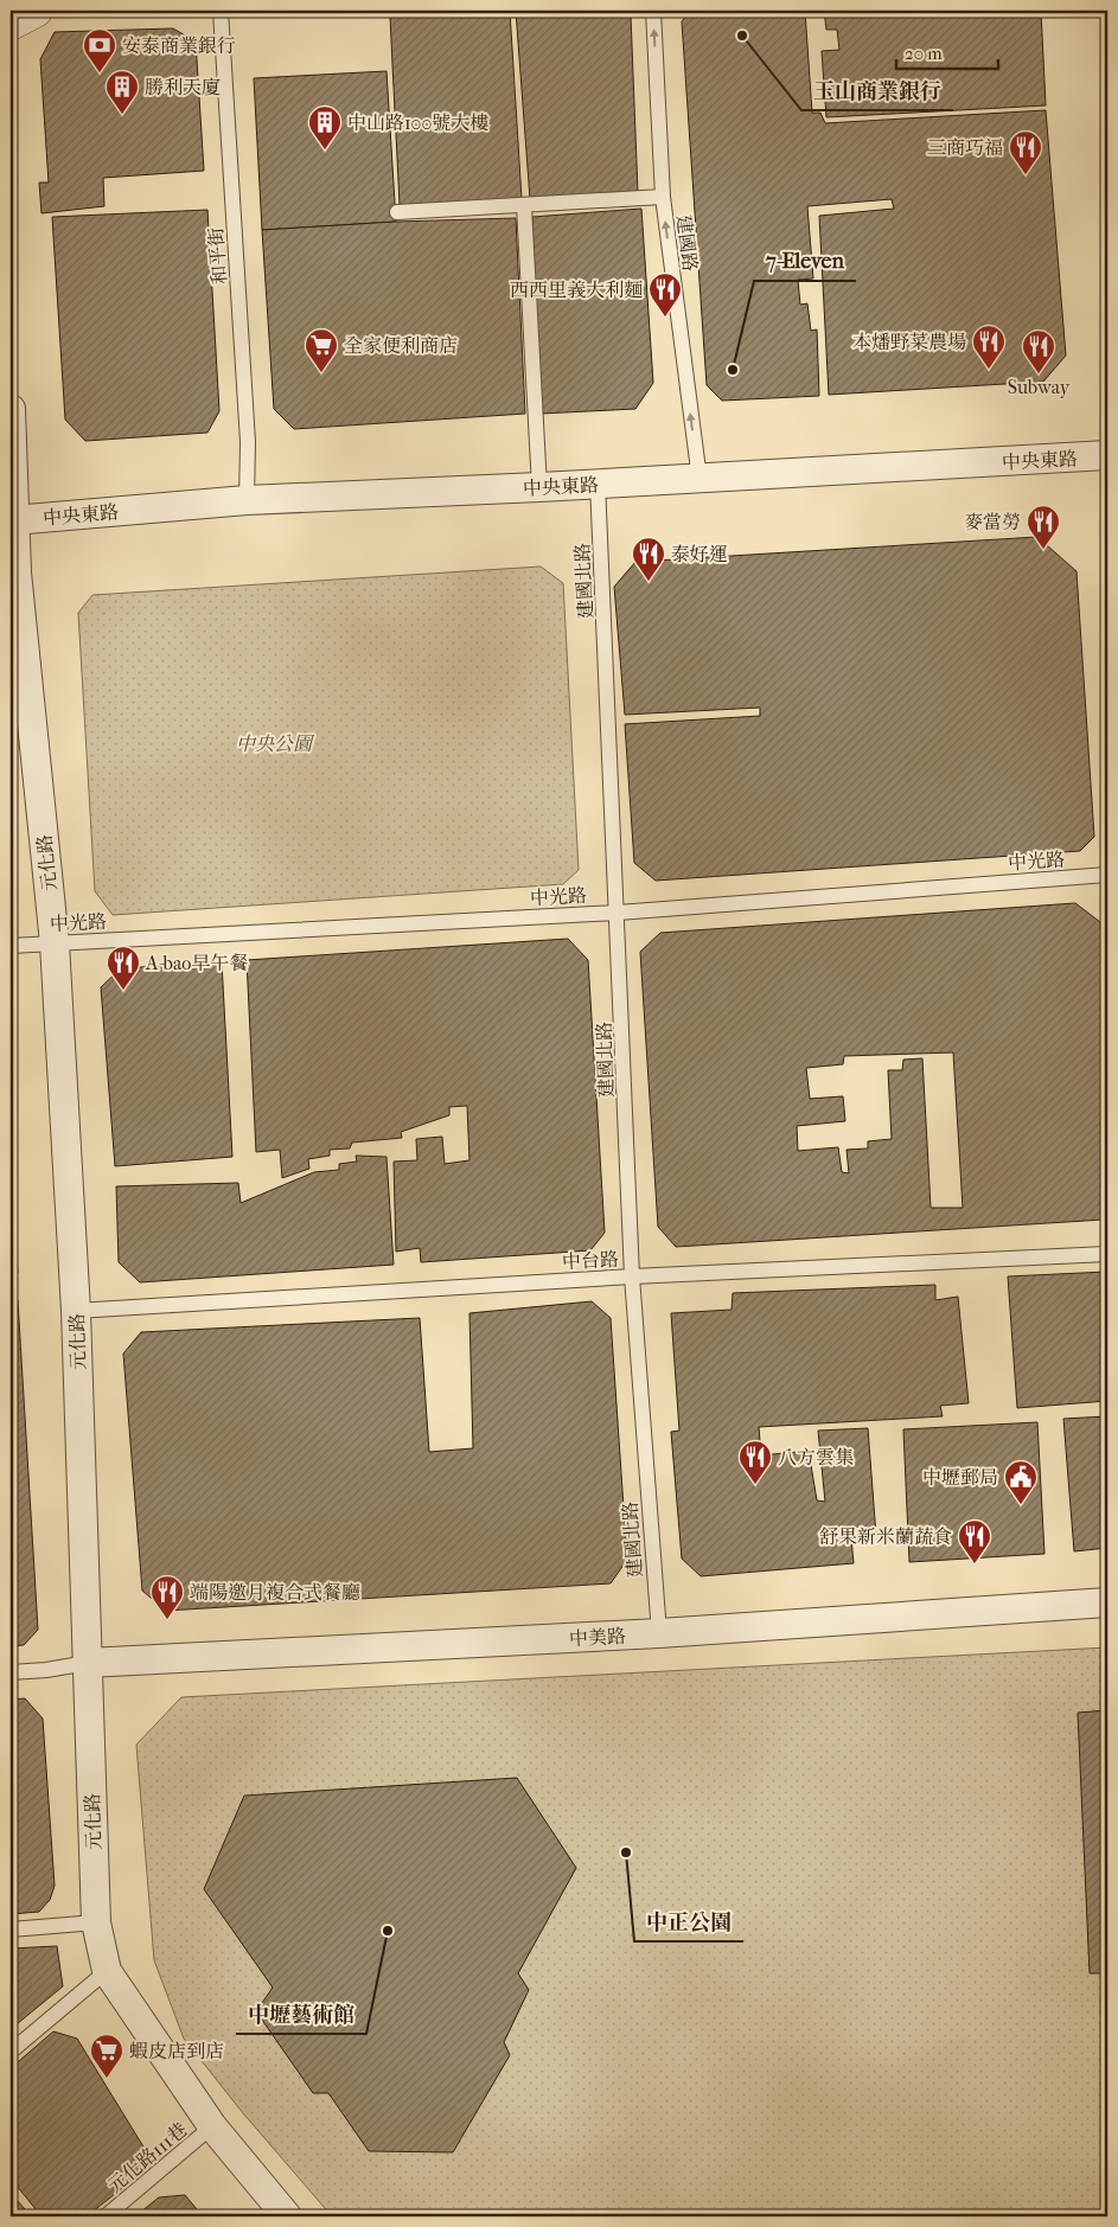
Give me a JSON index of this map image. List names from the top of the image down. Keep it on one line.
{"streets":{"street":["中央東路","元化路","中美路"],"lane":["建國路","和平街","建國北路","中光路","中台路","元化路111巷"]},"crossings":[["建國路","中央東路"],["和平街","中央東路"],["中央東路","建國北路"],["中央東路","元化路"],["建國北路","中光路"],["建國北路","中台路"],["建國北路","中美路"],["中光路","元化路"],["元化路","中台路"],["元化路","中美路"],["元化路","元化路111巷"]],"one_way":["建國路"],"parks":["中央公園"],"places":{"other":["玉山商業銀行","7-Eleven","中正公園","中壢藝術館"],"bank":["安泰商業銀行"],"building":["勝利天廈","中山路100號大樓"],"restaurant":["三商巧福","西西里義大利麵","本燔野菜農場","Subway","麥當勞","泰好運","A-bao早午餐","八方雲集","舒果新米蘭蔬食","端陽邀月複合式餐廳"],"supermarket":["全家便利商店","蝦皮店到店"],"public building":["中壢郵局"]},"scale_bar":"20 m"}
